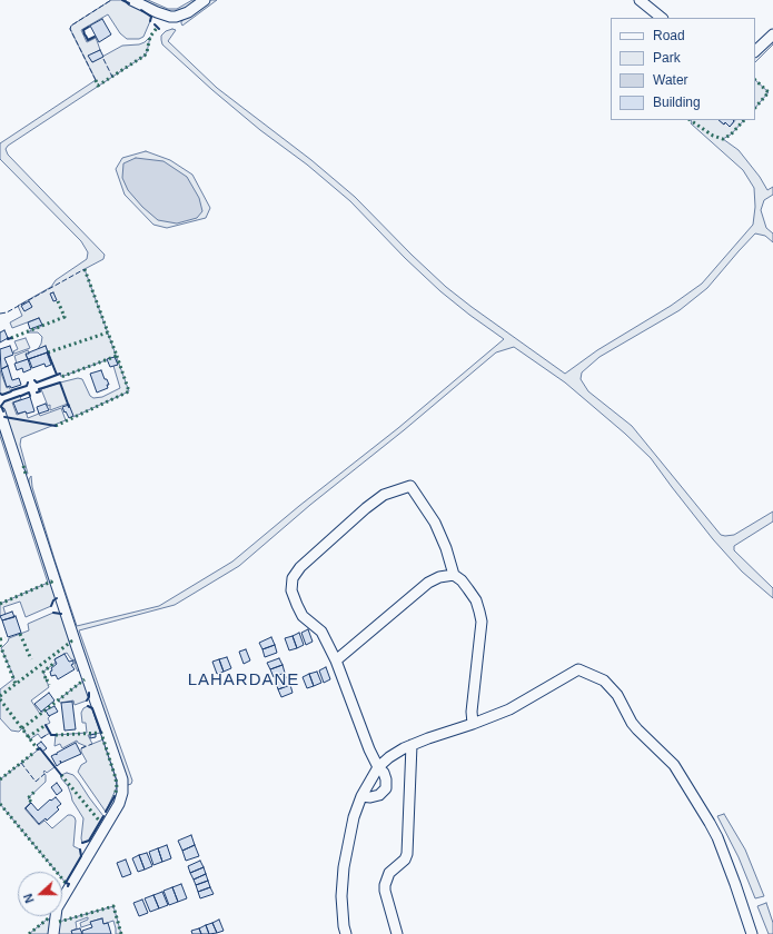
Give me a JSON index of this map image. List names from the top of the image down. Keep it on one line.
{"districts":["LAHARDANE"],"legend":["Road","Park","Water","Building"],"north":"left"}
